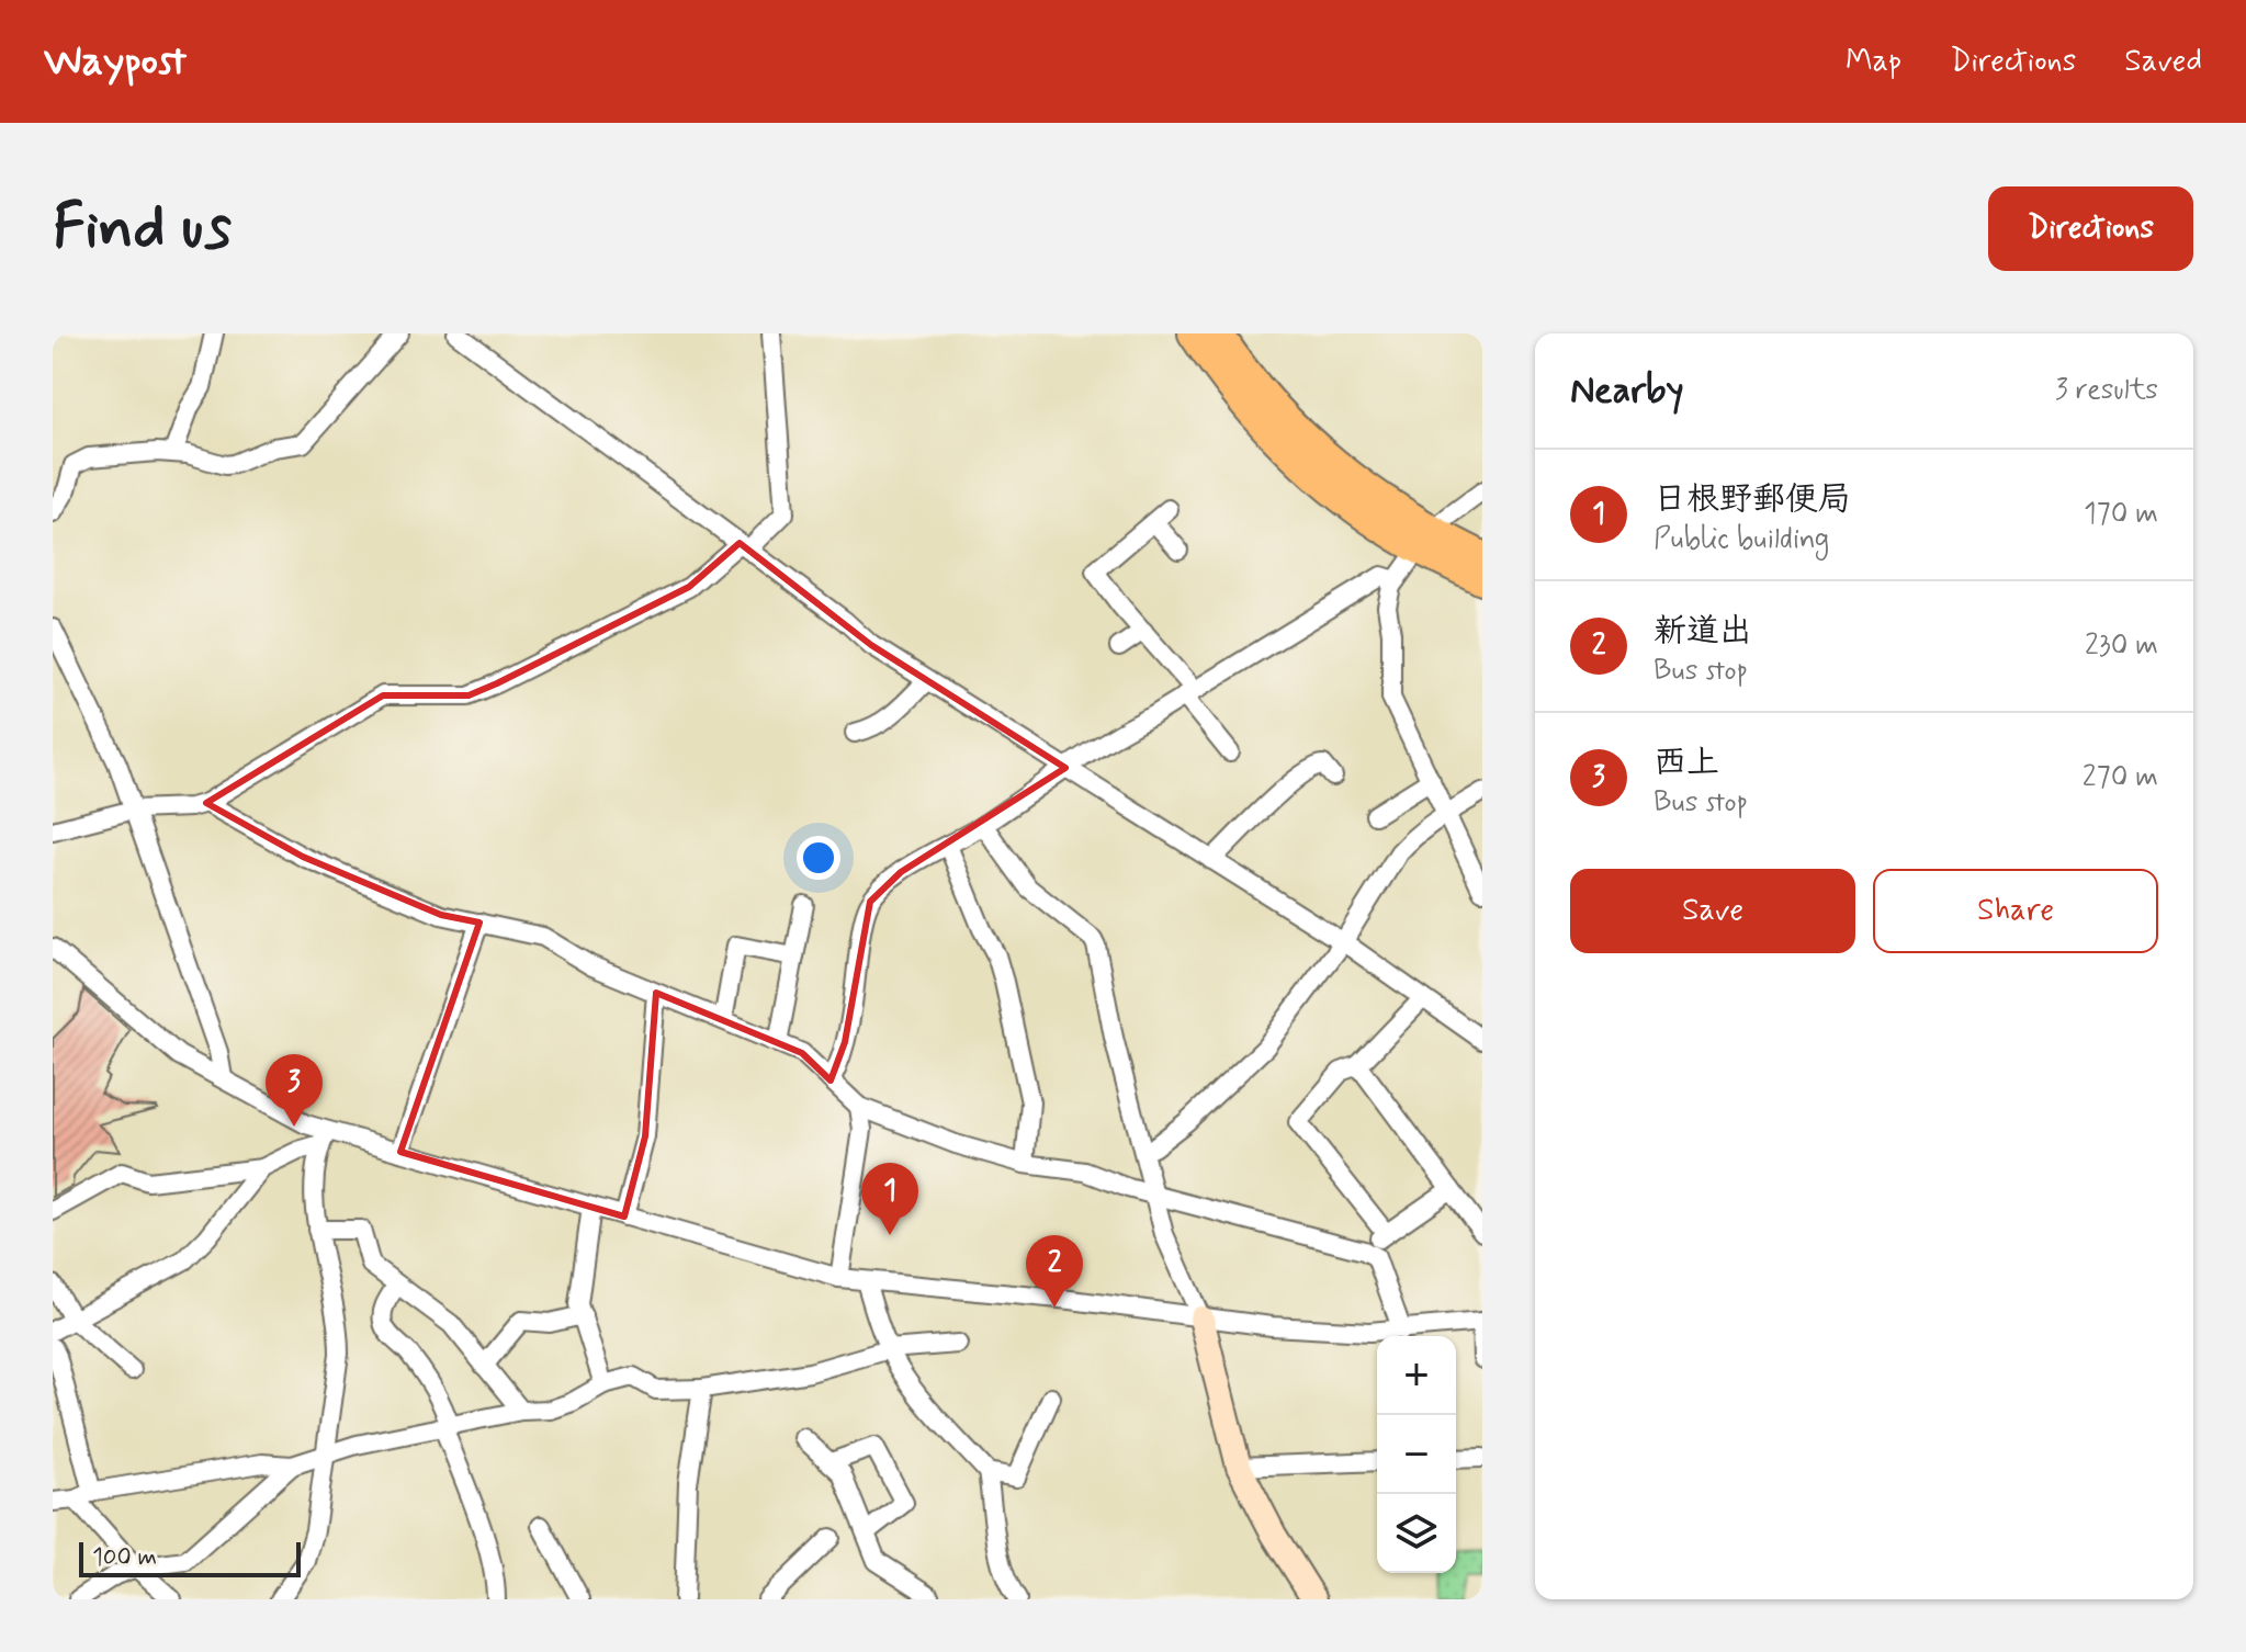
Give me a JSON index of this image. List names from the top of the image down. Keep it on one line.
{"scale_bar":"100 m","page":{"header":"Waypost","nav":["Map","Directions","Saved"],"buttons":["Directions",["Save","Share"]],"title":"Find us","heading":["Nearby","3 results"],"list":[{"mark":"1","name":"日根野郵便局","note":"Public building","value":"170 m"},{"mark":"2","name":"新道出","note":"Bus stop","value":"230 m"},{"mark":"3","name":"西上","note":"Bus stop","value":"270 m"}],"pins":["3","1","2"],"map_buttons":["+","−"],"scale":"100 m"}}
